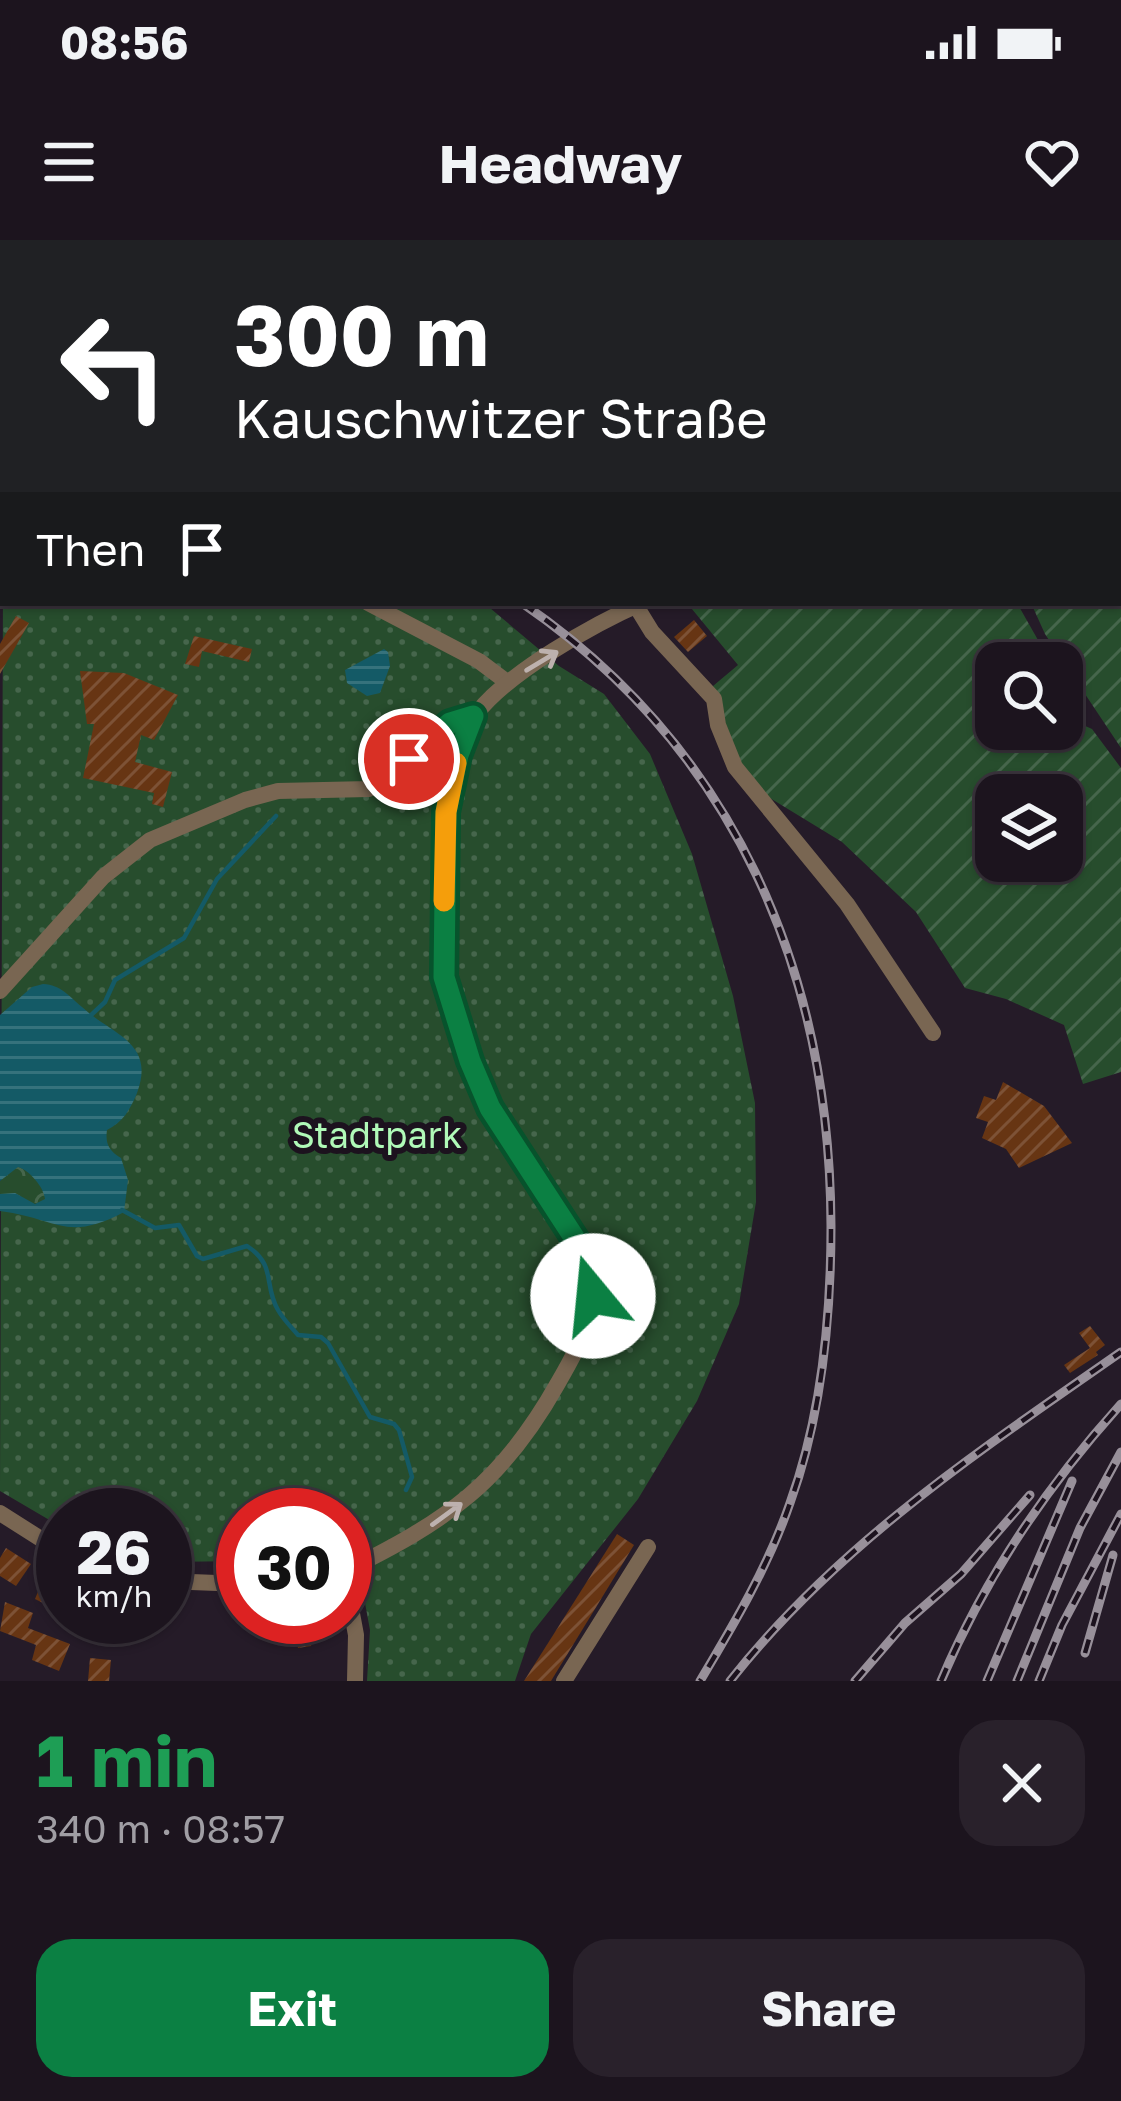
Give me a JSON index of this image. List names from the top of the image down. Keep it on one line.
{"parks":["Stadtpark"],"page":{"status":"08:56","header":"Headway","turn":["300 m","Kauschwitzer Straße"],"then":"Then","speed":"26 km/h","limit":"30","heading":["1 min","340 m · 08:57"],"buttons":["Exit","Share"]}}
